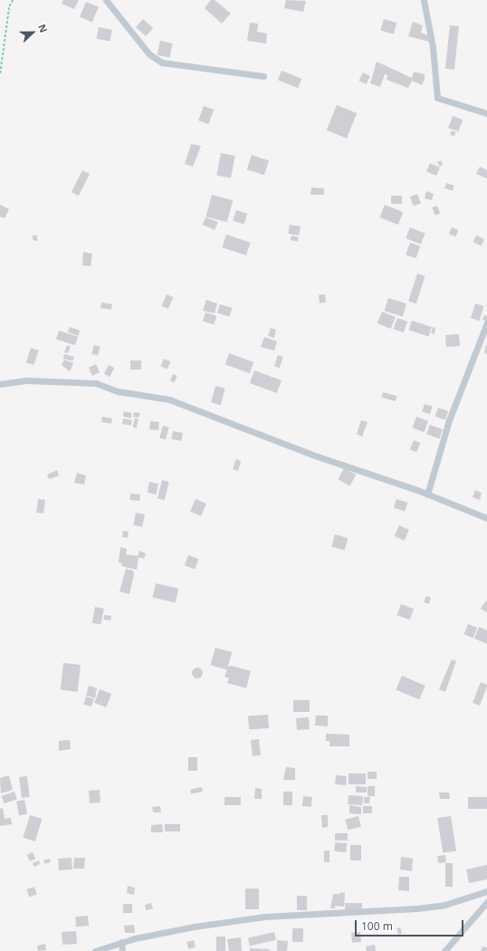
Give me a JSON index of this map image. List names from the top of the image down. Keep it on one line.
{"scale_bar":"100 m","north":"right"}
